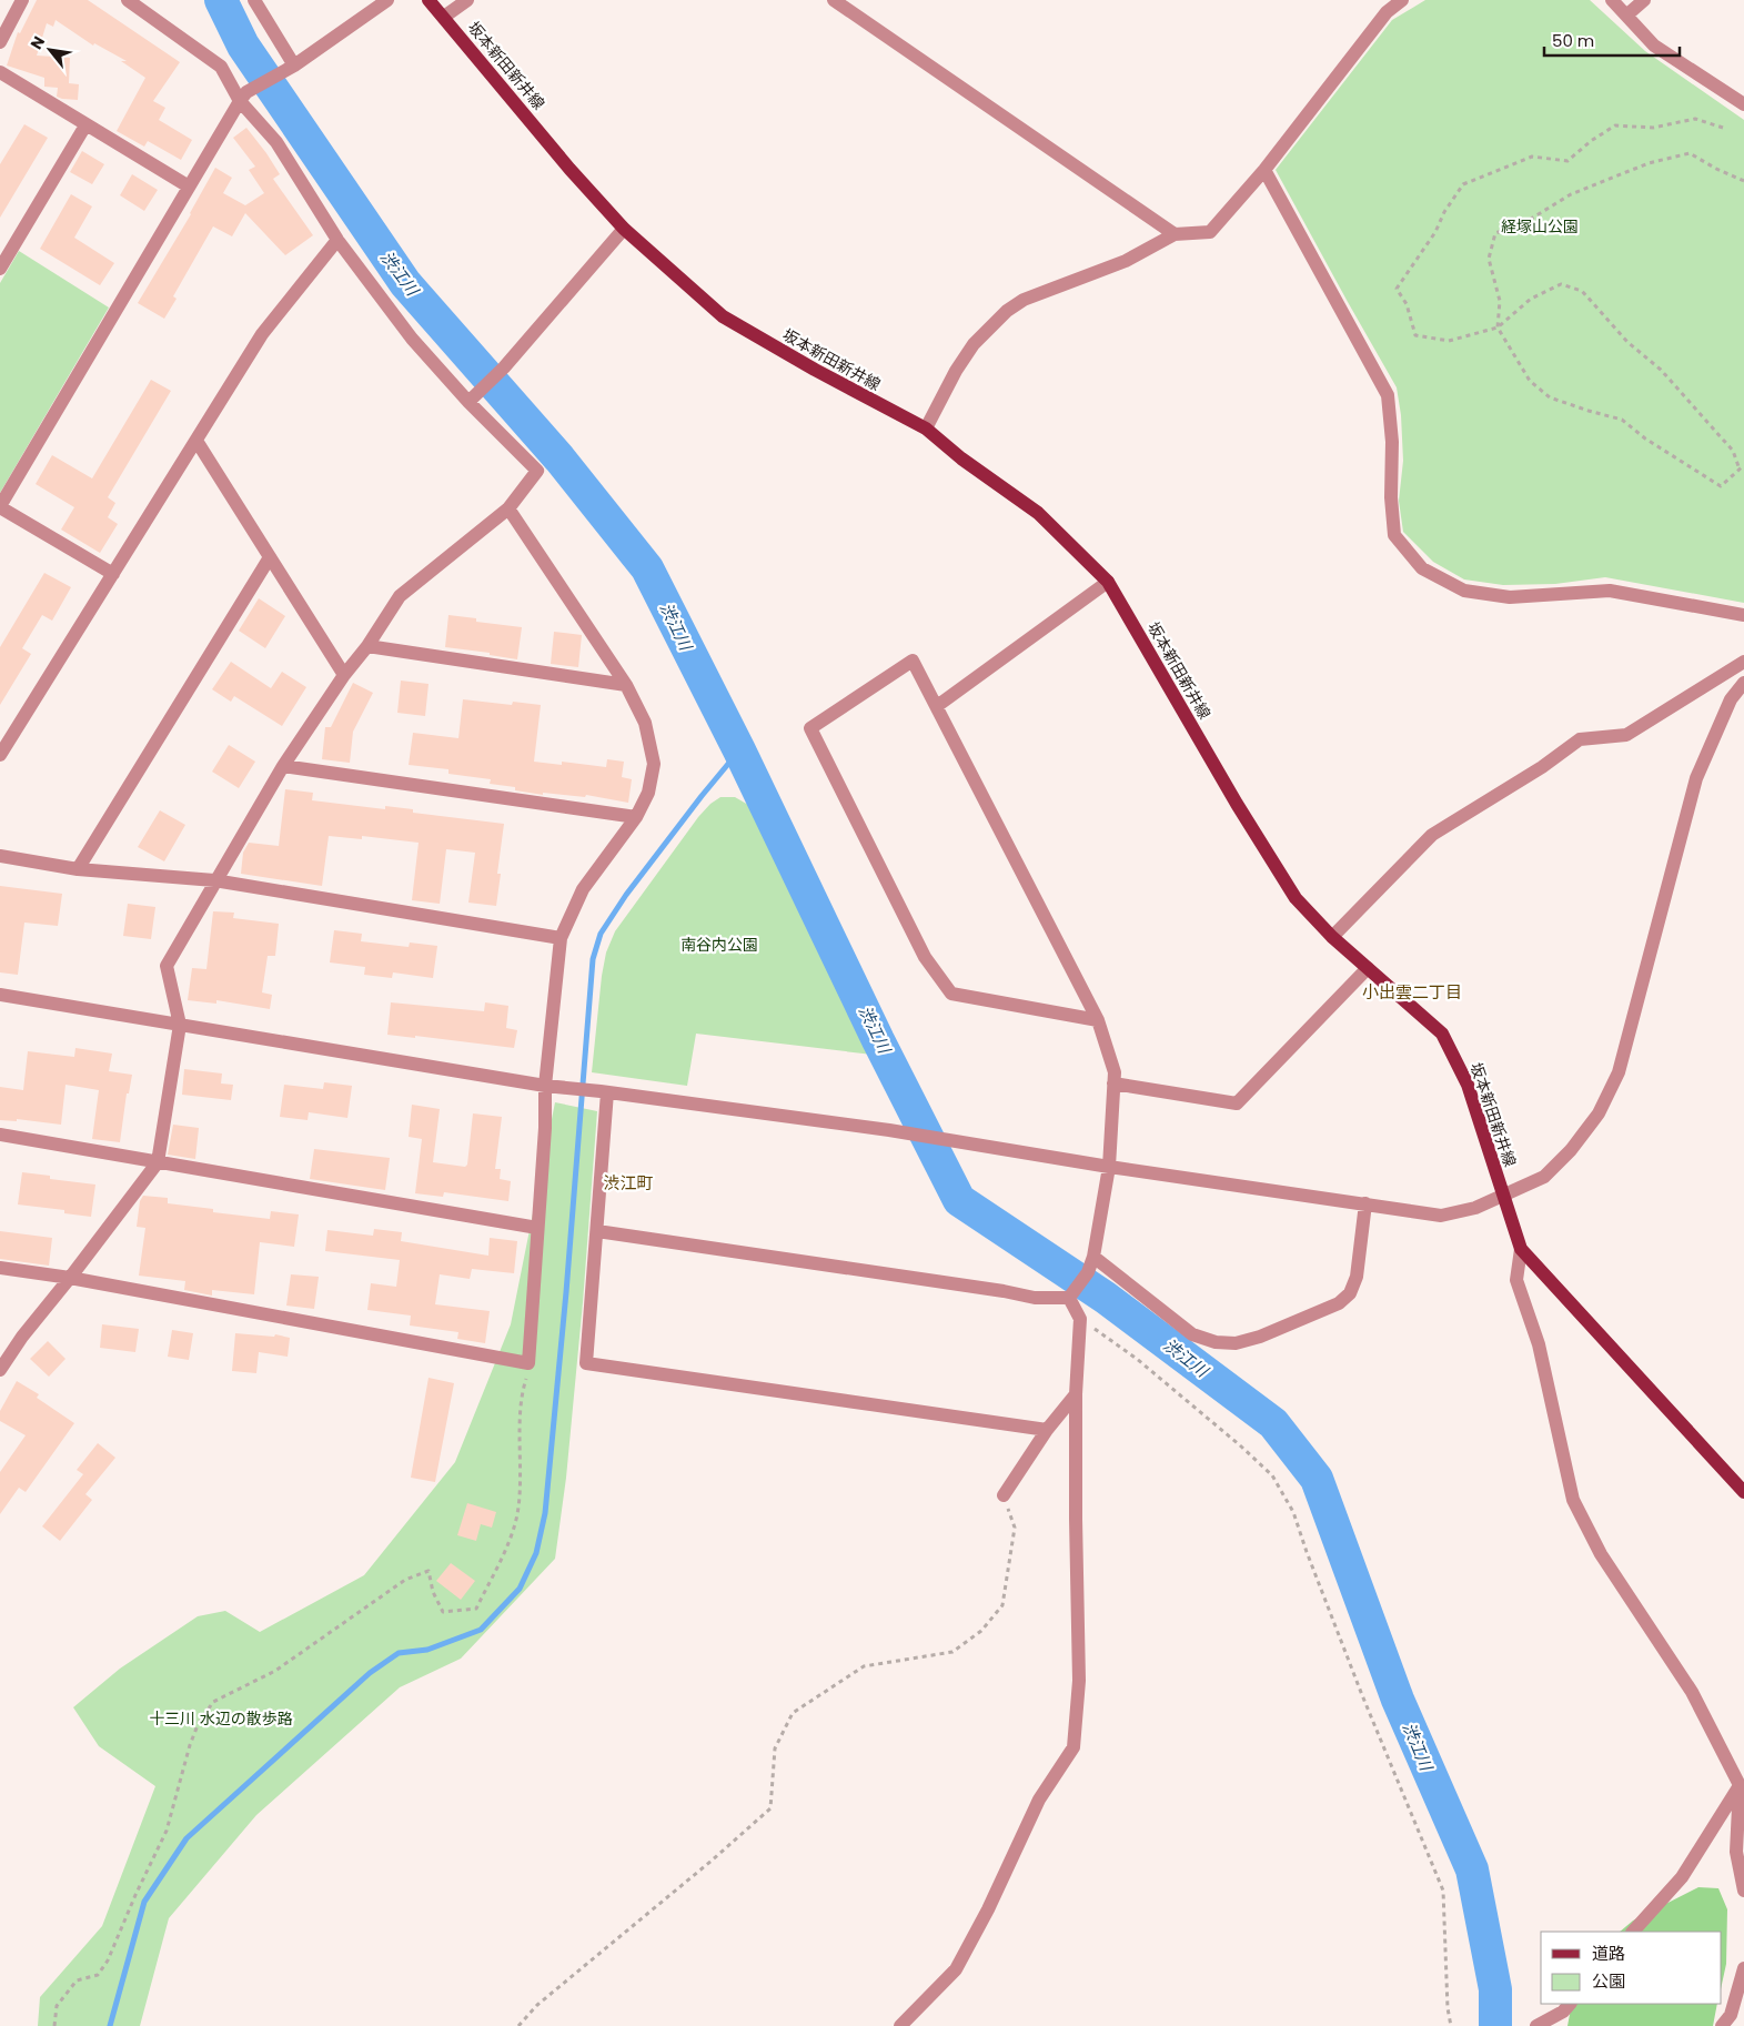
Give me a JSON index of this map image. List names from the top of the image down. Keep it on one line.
{"streets":{"main road":["坂本新田新井線"]},"districts":["小出雲二丁目","渋江町"],"water":["渋江川"],"parks":["経塚山公園","南谷内公園","十三川 水辺の散歩路"],"legend":["道路","公園"],"scale_bar":"50 m","north":"top left"}
